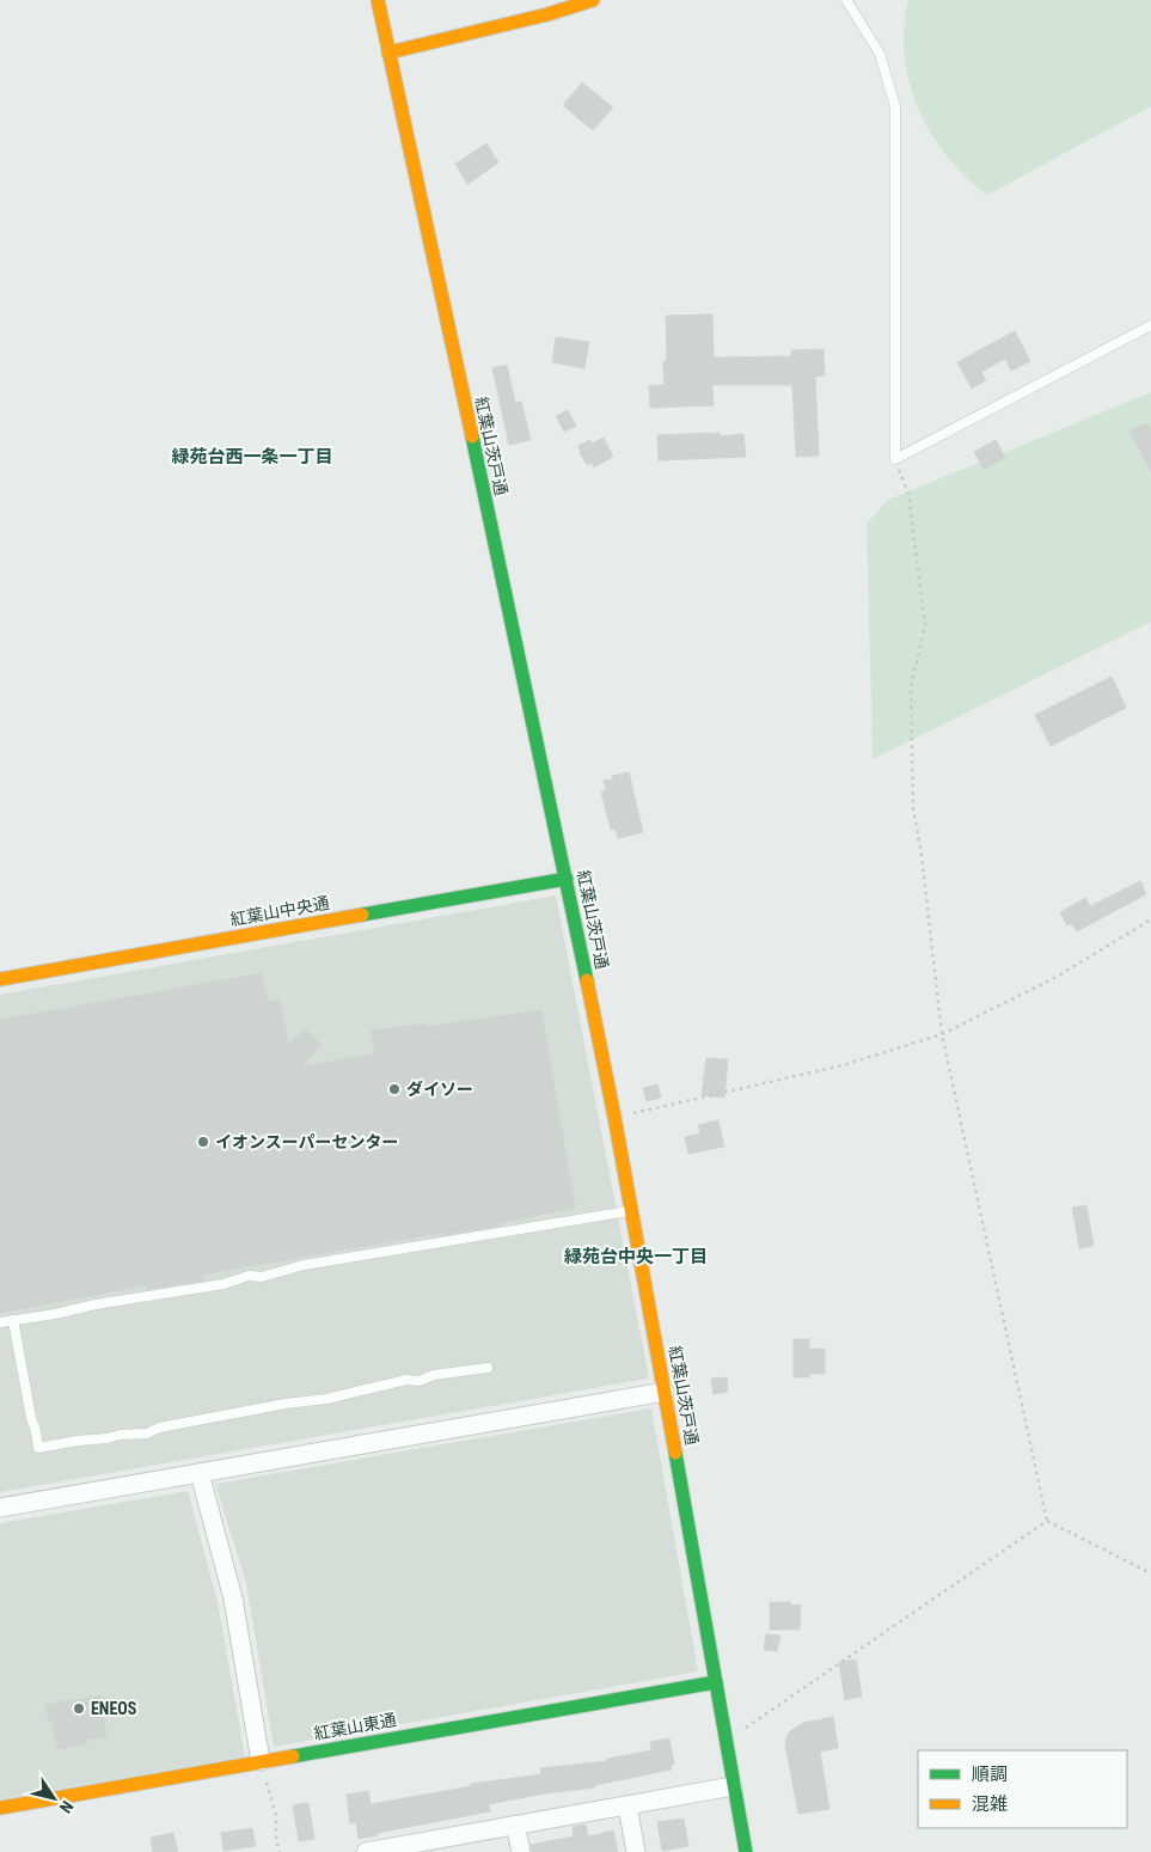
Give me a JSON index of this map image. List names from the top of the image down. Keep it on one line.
{"streets":{"street":["紅葉山茨戸通","紅葉山中央通","紅葉山東通"]},"crossings":[["紅葉山茨戸通","紅葉山中央通"],["紅葉山茨戸通","紅葉山東通"]],"districts":["緑苑台西一条一丁目","緑苑台中央一丁目"],"places":["ダイソー","イオンスーパーセンター","ENEOS"],"legend":["順調","混雑"],"north":"bottom right"}
